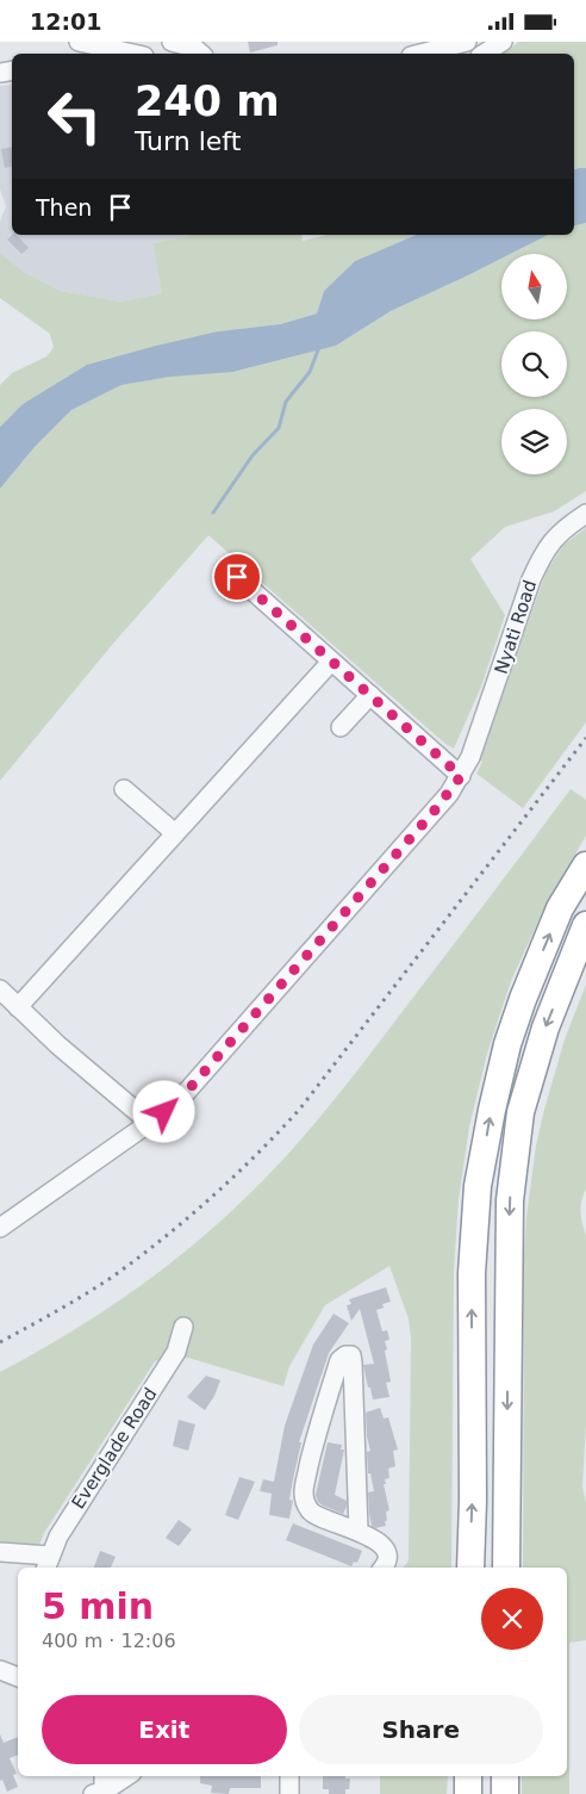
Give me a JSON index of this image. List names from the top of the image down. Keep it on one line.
{"streets":{"street":["Nyati Road","Everglade Road"]},"north":"top","page":{"status":"12:01","turn":["240 m","Turn left"],"then":"Then","heading":["5 min","400 m · 12:06"],"buttons":["Exit","Share"]}}
